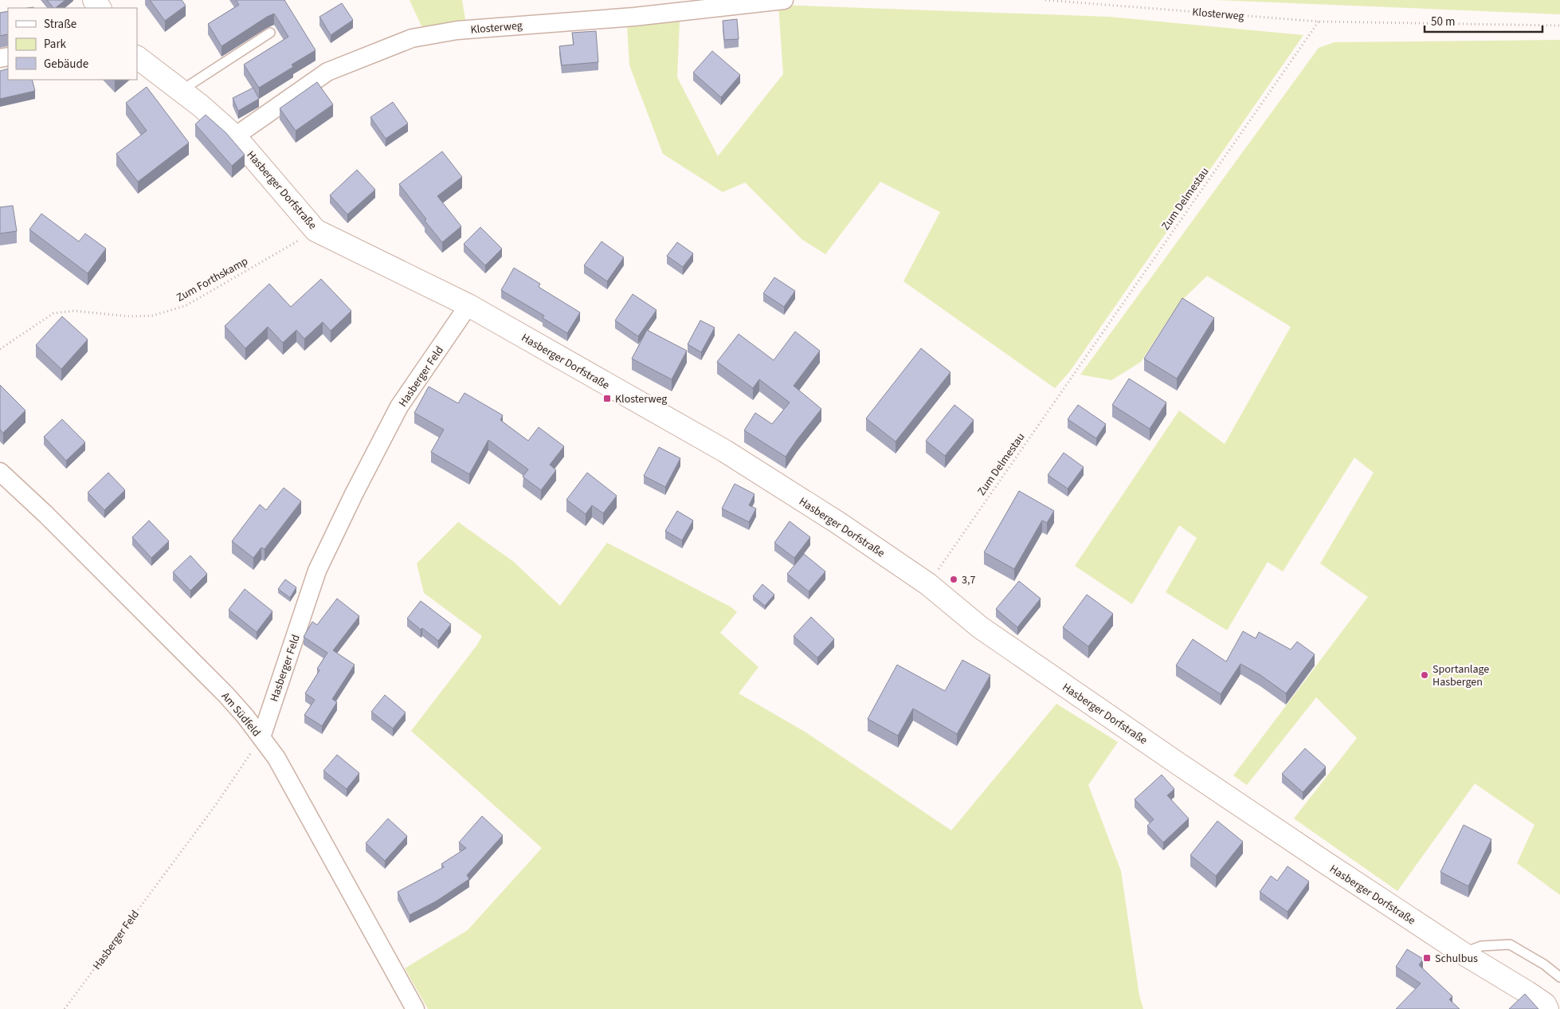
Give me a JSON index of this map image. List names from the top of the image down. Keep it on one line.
{"streets":{"street":["Klosterweg","Hasberger Dorfstraße","Hasberger Feld","Am Südfeld"],"path":["Zum Delmestau","Zum Forthskamp"]},"crossings":[["Klosterweg","Hasberger Dorfstraße"],["Klosterweg","Zum Delmestau"],["Hasberger Dorfstraße","Zum Delmestau"],["Hasberger Dorfstraße","Zum Forthskamp"],["Hasberger Dorfstraße","Hasberger Feld"],["Hasberger Feld","Am Südfeld"]],"places":{"transit":["Klosterweg","Schulbus"],"other":["3,7","Sportanlage Hasbergen"]},"legend":["Straße","Park","Gebäude"],"scale_bar":"50 m"}
